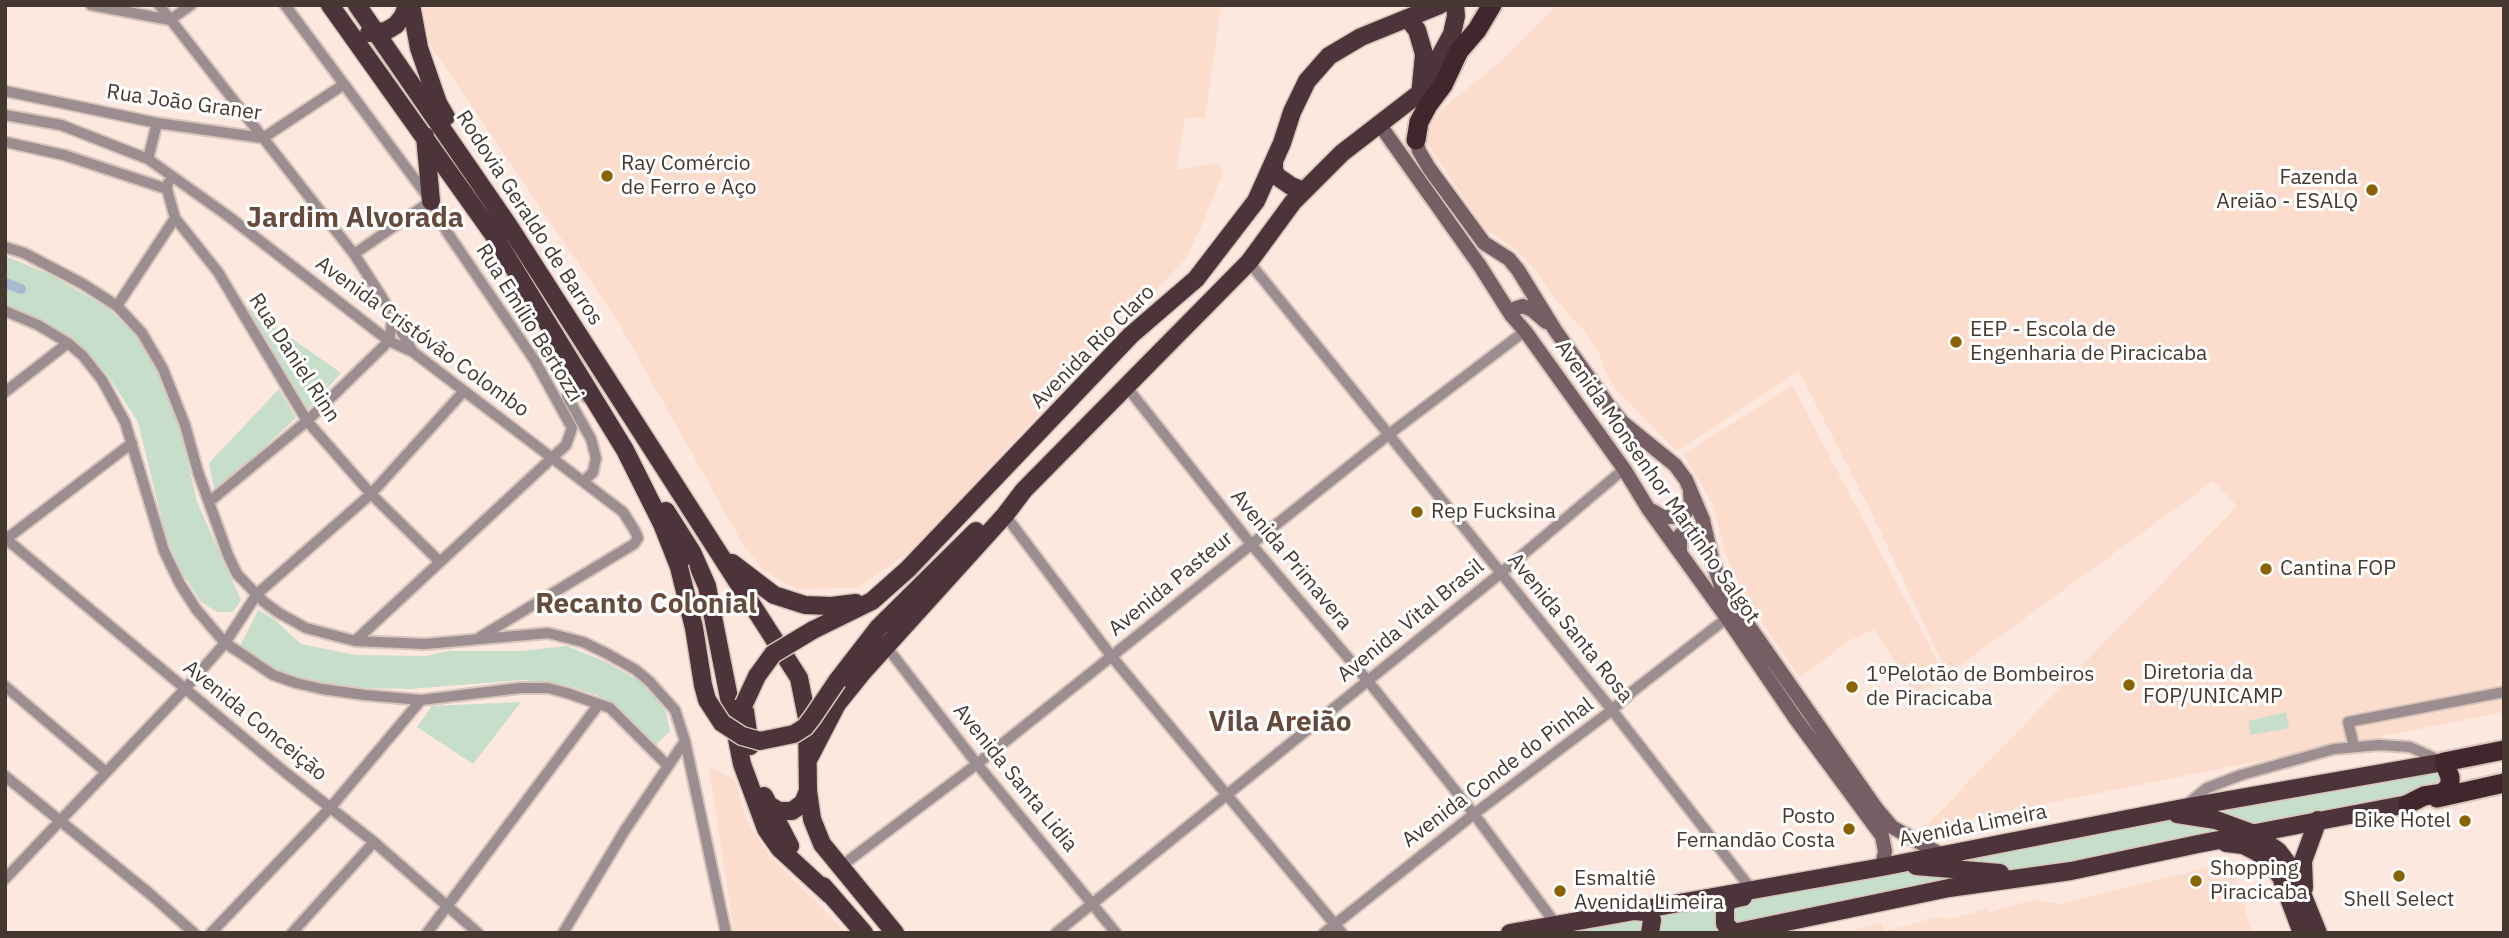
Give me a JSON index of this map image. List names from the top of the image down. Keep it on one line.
{"streets":{"highway":["Rodovia Geraldo de Barros","Avenida Rio Claro","Avenida Limeira"],"main road":["Avenida Monsenhor Martinho Salgot"],"street":["Rua João Graner","Rua Emílio Bertozzi","Avenida Cristóvão Colombo","Rua Daniel Rinn","Avenida Primavera","Avenida Pasteur","Avenida Vital Brasil","Avenida Santa Rosa","Avenida Conceição","Avenida Conde do Pinhal","Avenida Santa Lidia"]},"crossings":[["Rua João Graner","Rua Emílio Bertozzi"],["Rodovia Geraldo de Barros","Rua Emílio Bertozzi"],["Rua Emílio Bertozzi","Avenida Cristóvão Colombo"],["Rua Emílio Bertozzi","Rua Daniel Rinn"],["Avenida Monsenhor Martinho Salgot","Avenida Pasteur"],["Avenida Monsenhor Martinho Salgot","Avenida Vital Brasil"],["Avenida Monsenhor Martinho Salgot","Avenida Conde do Pinhal"],["Avenida Monsenhor Martinho Salgot","Avenida Limeira"],["Avenida Primavera","Avenida Pasteur"],["Avenida Primavera","Avenida Vital Brasil"],["Avenida Primavera","Avenida Conde do Pinhal"],["Avenida Primavera","Avenida Limeira"],["Avenida Pasteur","Avenida Santa Rosa"],["Avenida Pasteur","Avenida Santa Lidia"],["Avenida Vital Brasil","Avenida Santa Rosa"],["Avenida Vital Brasil","Avenida Santa Lidia"],["Avenida Santa Rosa","Avenida Conde do Pinhal"],["Avenida Santa Rosa","Avenida Limeira"]],"districts":["Jardim Alvorada","Recanto Colonial","Vila Areião"],"places":["Ray Comércio de Ferro e Aço","Fazenda Areião - ESALQ","EEP - Escola de Engenharia de Piracicaba","Rep Fucksina","Cantina FOP","Diretoria da FOP/UNICAMP","1ºPelotão de Bombeiros de Piracicaba","Bike Hotel","Posto Fernandão Costa","Shell Select","Shopping Piracicaba","Esmaltiê Avenida Limeira"]}
